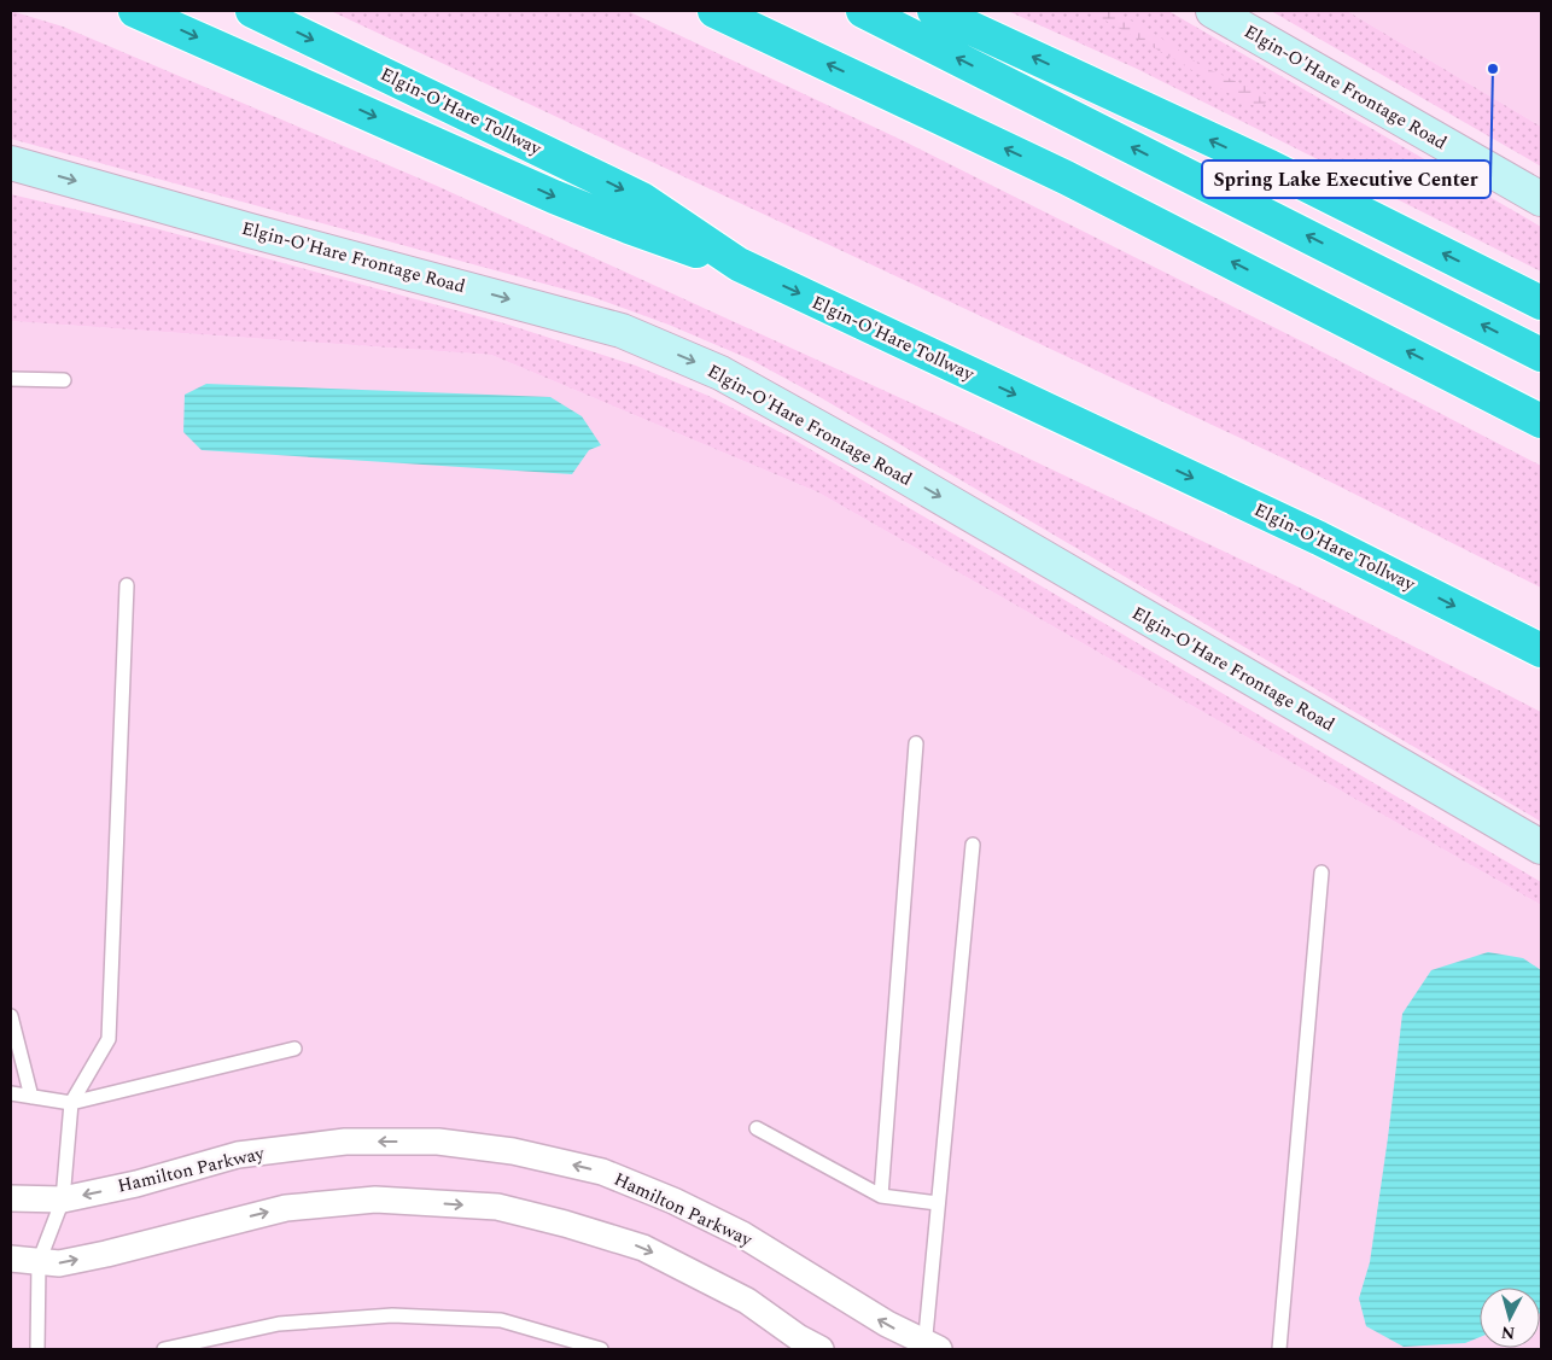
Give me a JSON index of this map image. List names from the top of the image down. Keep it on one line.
{"streets":{"highway":["Elgin-O'Hare Tollway"],"main road":["Elgin-O'Hare Frontage Road"],"street":["Hamilton Parkway"]},"one_way":["Elgin-O'Hare Frontage Road"],"places":["Spring Lake Executive Center"],"north":"bottom"}
